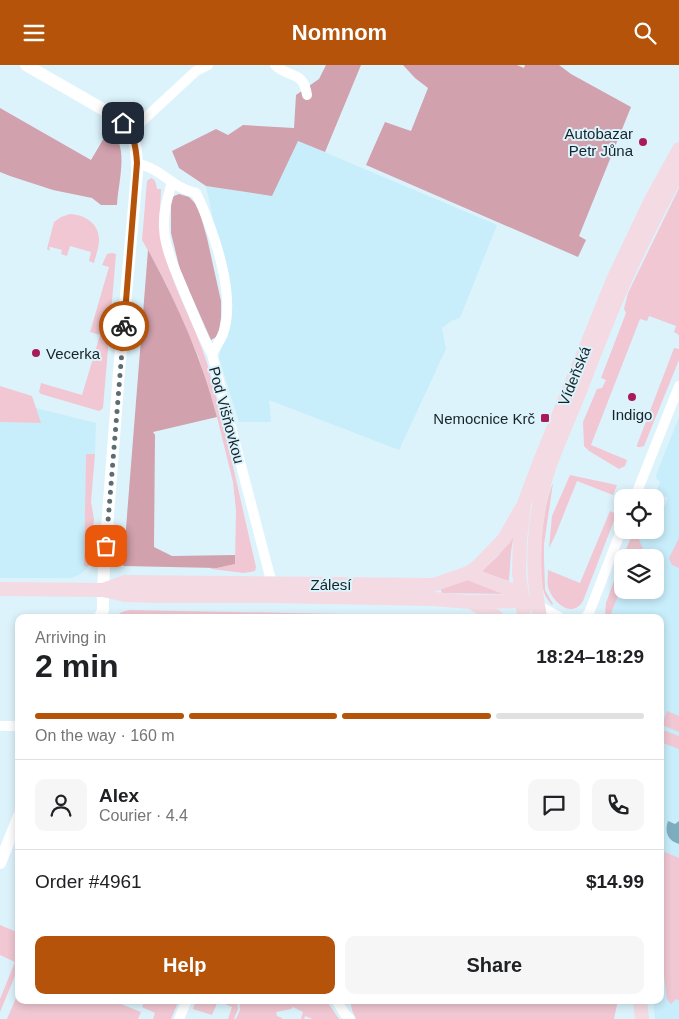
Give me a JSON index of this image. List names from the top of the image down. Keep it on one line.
{"streets":{"main road":["Vídeňská","Zálesí"],"street":["Pod Višňovkou"]},"crossings":[["Vídeňská","Zálesí"],["Pod Višňovkou","Zálesí"]],"places":{"other":["Autobazar Petr Jůna","Vecerka","Indigo"],"transit":["Nemocnice Krč"]},"page":{"header":"Nomnom","heading":["2 min","Arriving in","18:24–18:29"],"panel":["Alex","Courier · 4.4","Order #4961","$14.99"],"bar":"On the way · 160 m","buttons":["Help","Share"]}}
